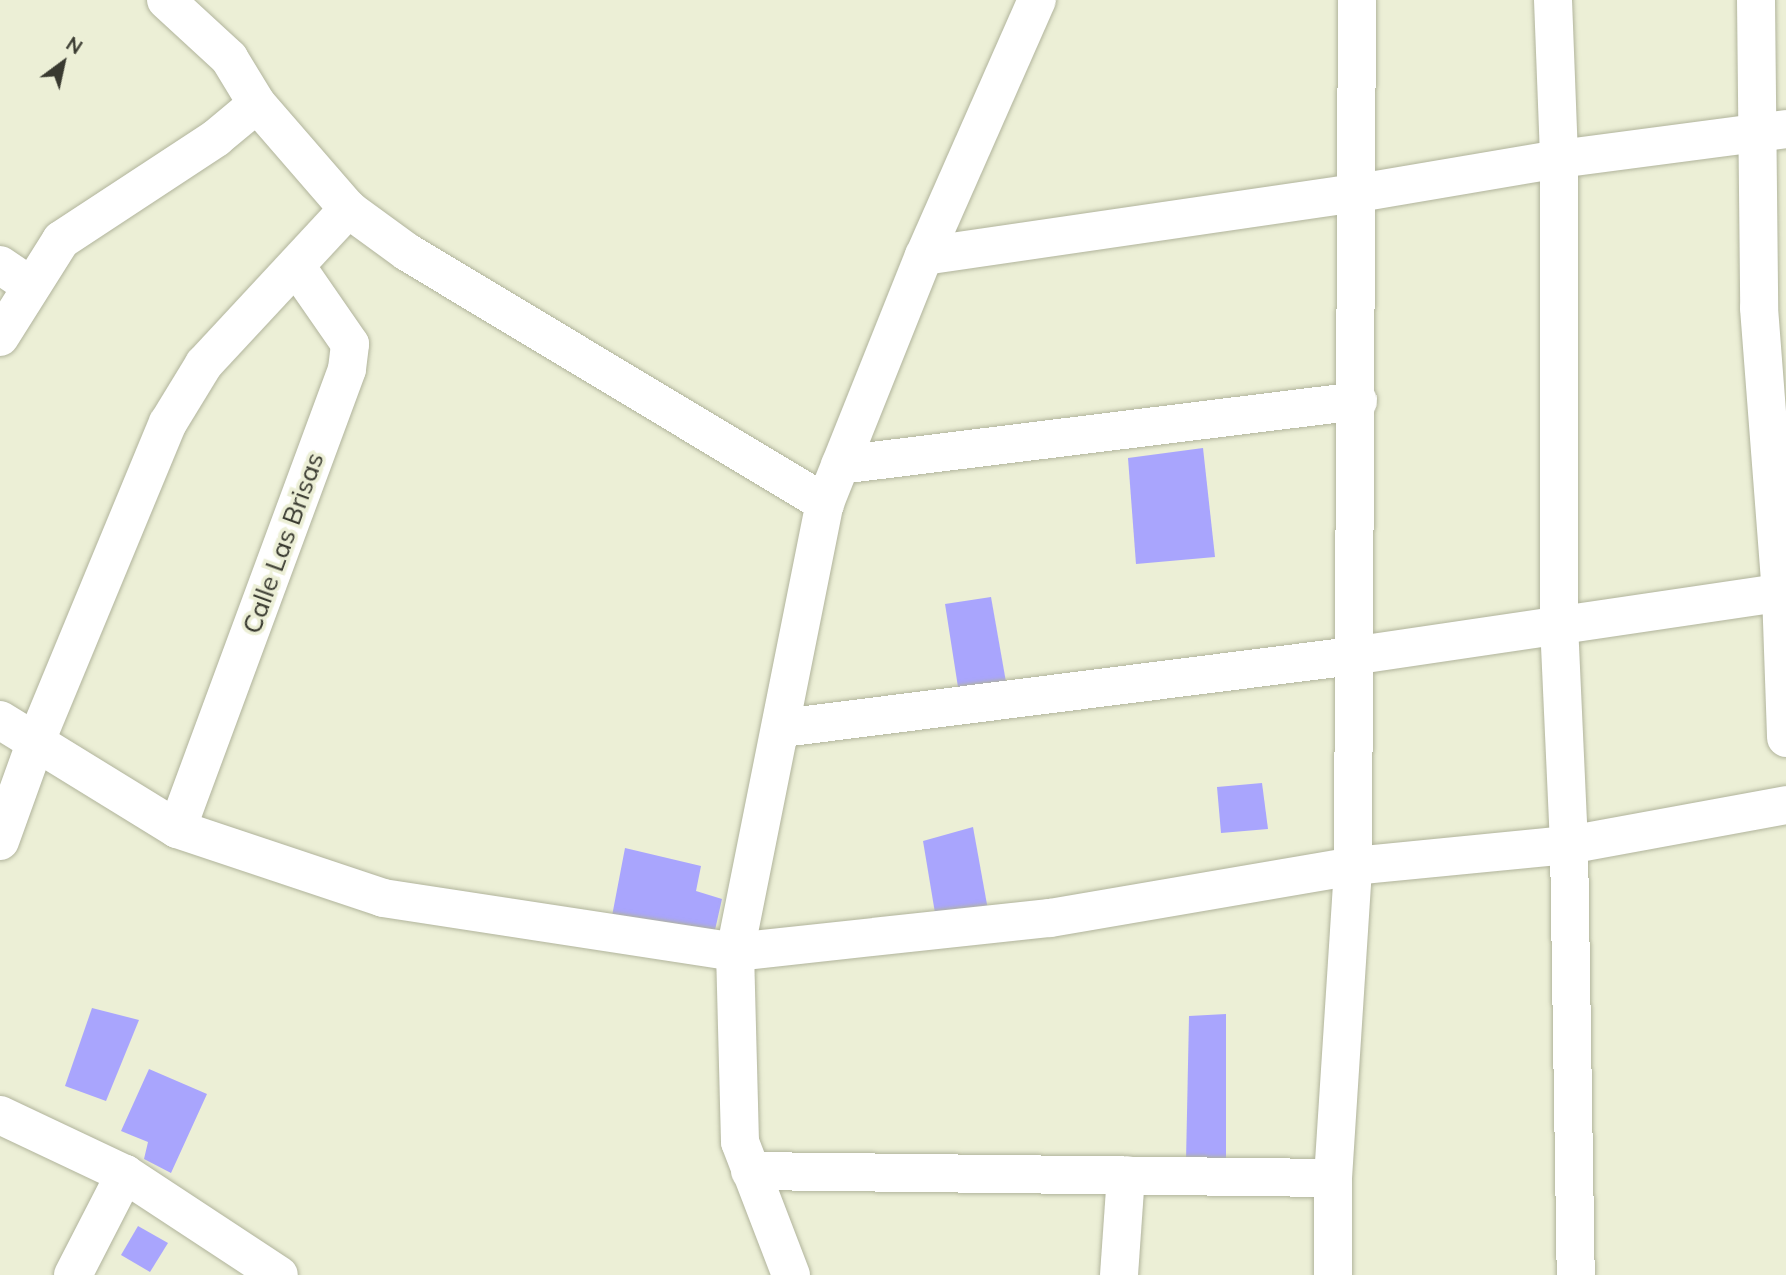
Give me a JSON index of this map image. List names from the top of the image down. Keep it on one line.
{"streets":{"street":["Calle Las Brisas"]},"north":"top right"}
